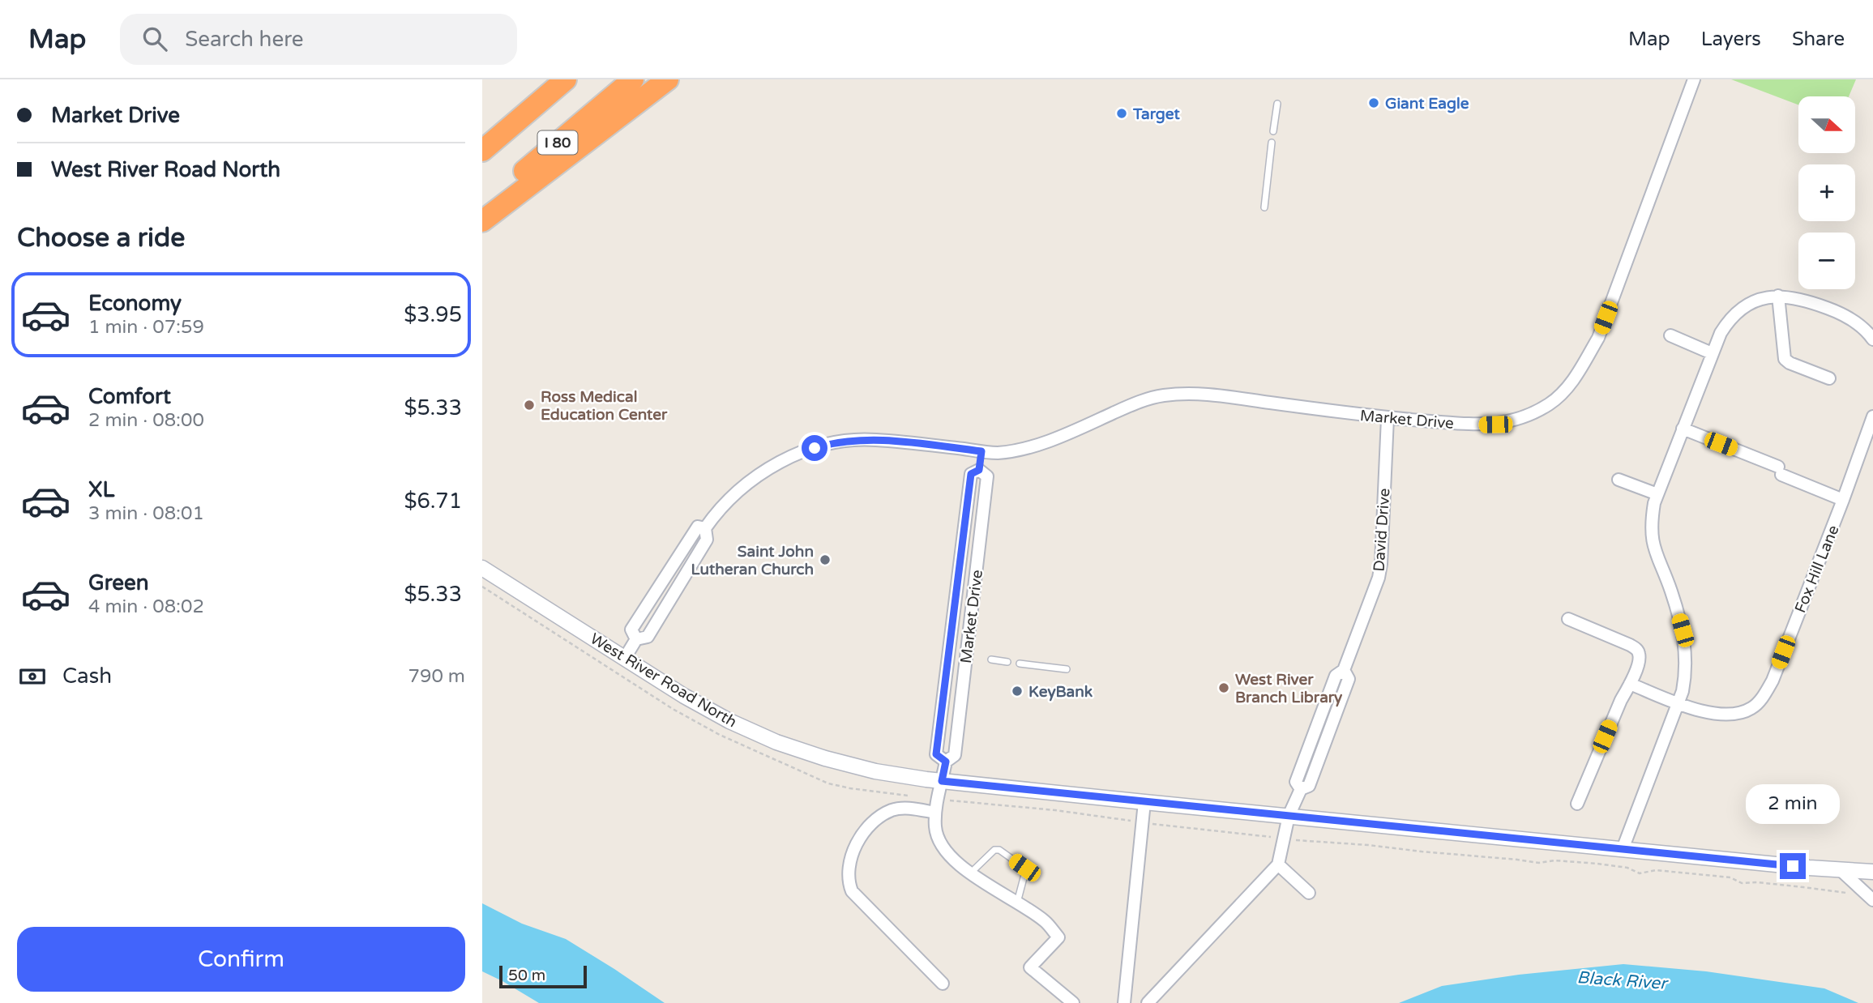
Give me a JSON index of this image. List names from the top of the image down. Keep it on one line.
{"streets":{"highway":["I 80"],"street":["Market Drive","David Drive","Fox Hill Lane","West River Road North"]},"crossings":[["Market Drive","David Drive"],["Market Drive","West River Road North"],["David Drive","West River Road North"]],"water":["Black River"],"places":["Giant Eagle","Target","Ross Medical Education Center","Saint John Lutheran Church","West River Branch Library","KeyBank"],"scale_bar":"50 m","north":"right","page":{"header":"Map","search":"Search here","nav":["Map","Layers","Share"],"banner":["Market Drive","West River Road North"],"map_buttons":["+","−"],"heading":"Choose a ride","list":[{"name":"Economy","note":"1 min · 07:59","value":"$3.95"},{"name":"Comfort","note":"2 min · 08:00","value":"$5.33"},{"name":"XL","note":"3 min · 08:01","value":"$6.71"},{"name":"Green","note":"4 min · 08:02","value":"$5.33"}],"pay":["Cash","790 m"],"bubble":"2 min","buttons":"Confirm","scale":"50 m"}}
